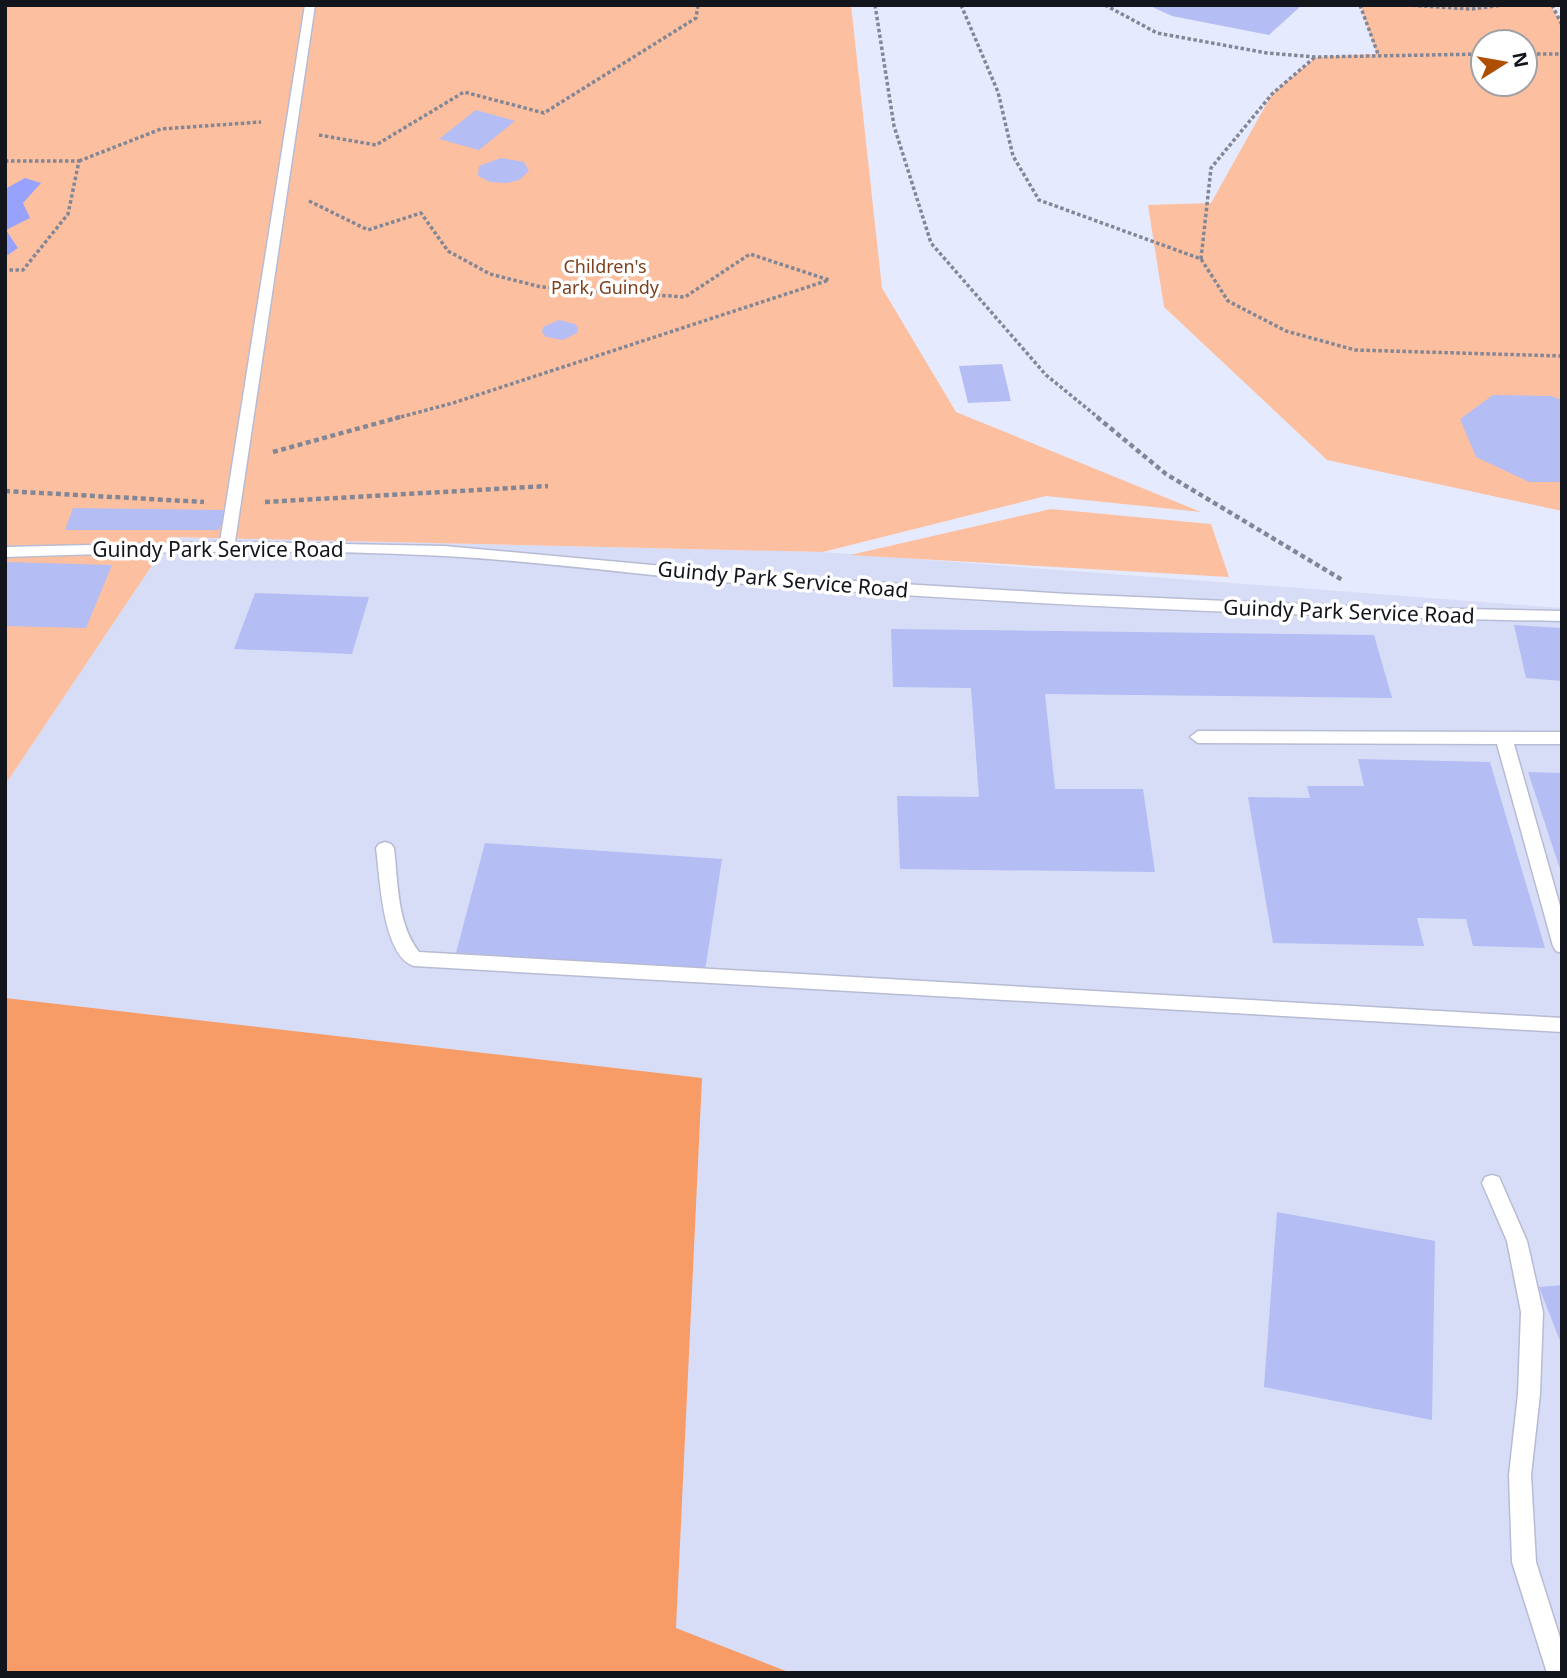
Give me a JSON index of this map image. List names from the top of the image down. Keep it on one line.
{"streets":{"lane":["Guindy Park Service Road"]},"parks":["Children's Park, Guindy"],"north":"right"}
